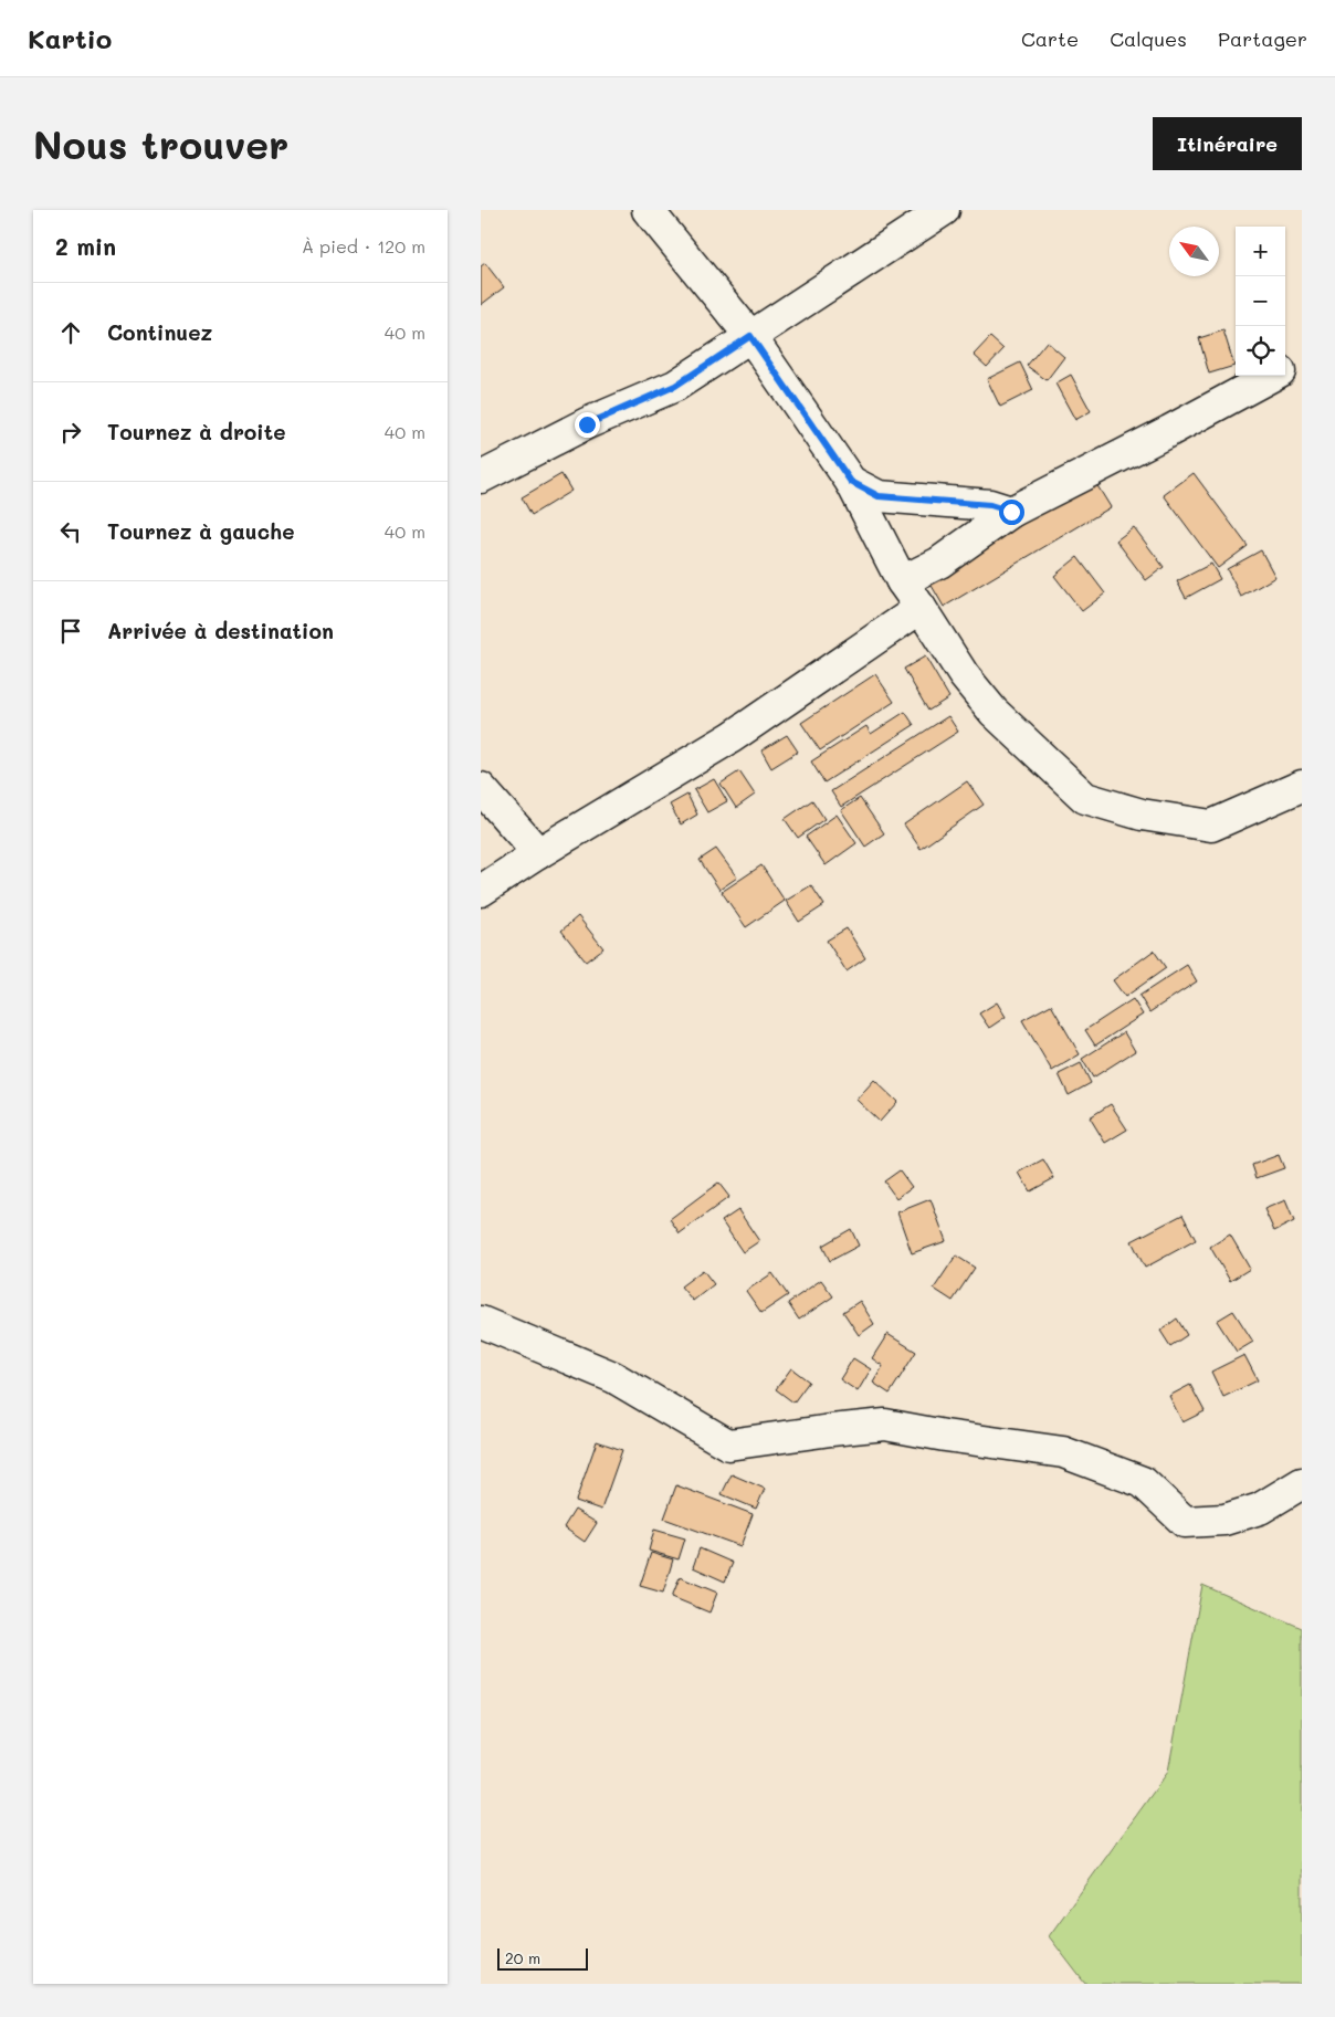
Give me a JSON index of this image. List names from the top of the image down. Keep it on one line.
{"scale_bar":"20 m","north":"top left","page":{"header":"Kartio","nav":["Carte","Calques","Partager"],"buttons":"Itinéraire","title":"Nous trouver","heading":["2 min","À pied · 120 m"],"map_buttons":["+","−"],"list":[["Continuez","40 m"],["Tournez à droite","40 m"],["Tournez à gauche","40 m"],"Arrivée à destination"],"scale":"20 m"}}
